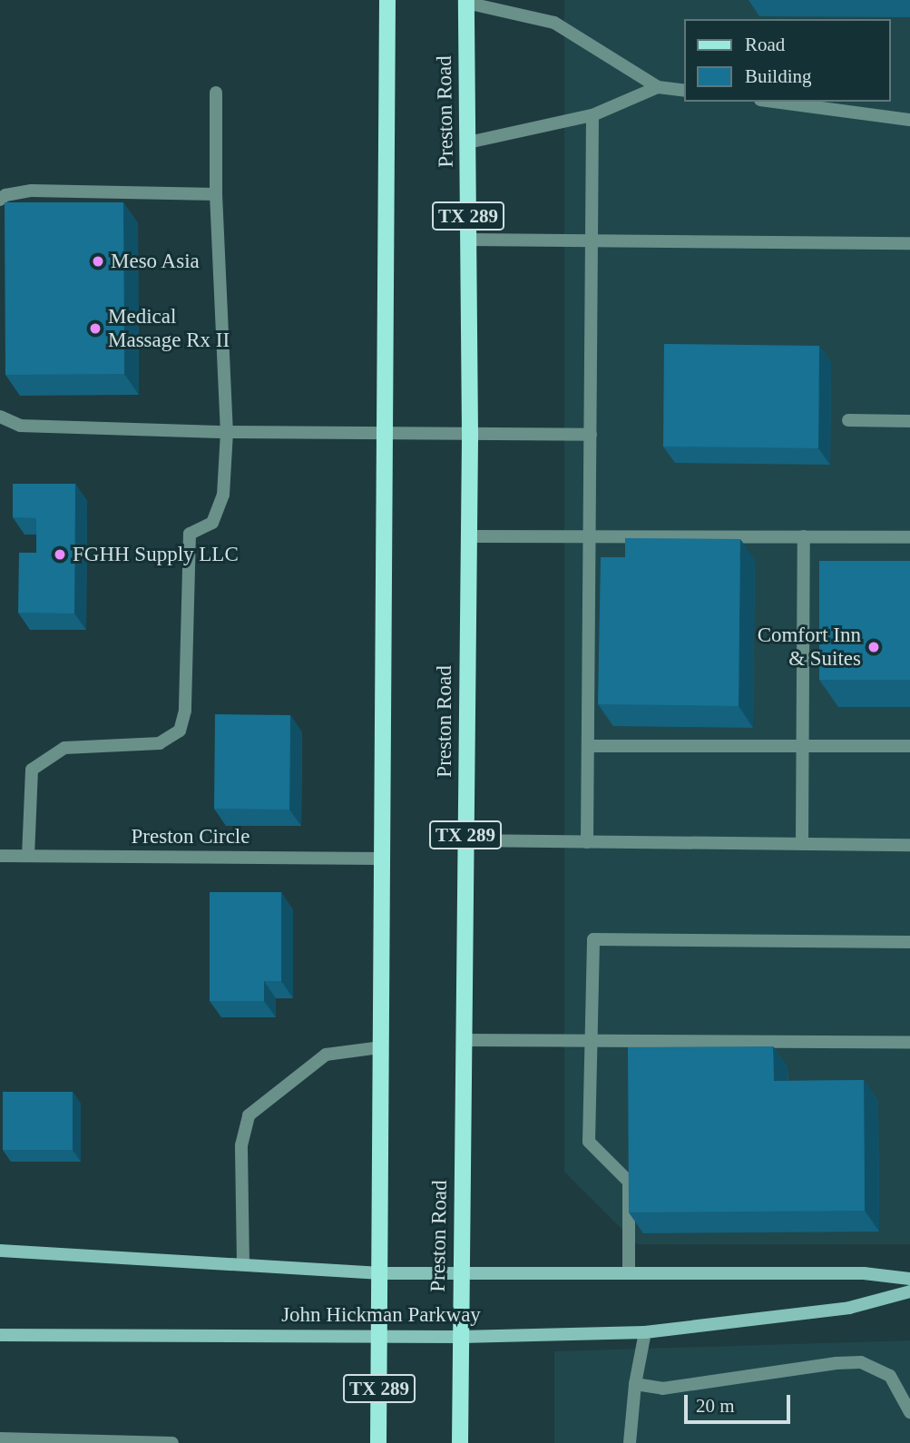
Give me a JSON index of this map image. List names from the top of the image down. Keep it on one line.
{"streets":{"main road":["Preston Road","TX 289"],"street":["Preston Circle","John Hickman Parkway"]},"crossings":[["Preston Road","John Hickman Parkway"],["TX 289","Preston Circle"],["TX 289","John Hickman Parkway"]],"places":["Meso Asia","Medical Massage Rx II","FGHH Supply LLC","Comfort Inn & Suites"],"legend":["Road","Building"],"scale_bar":"20 m"}
